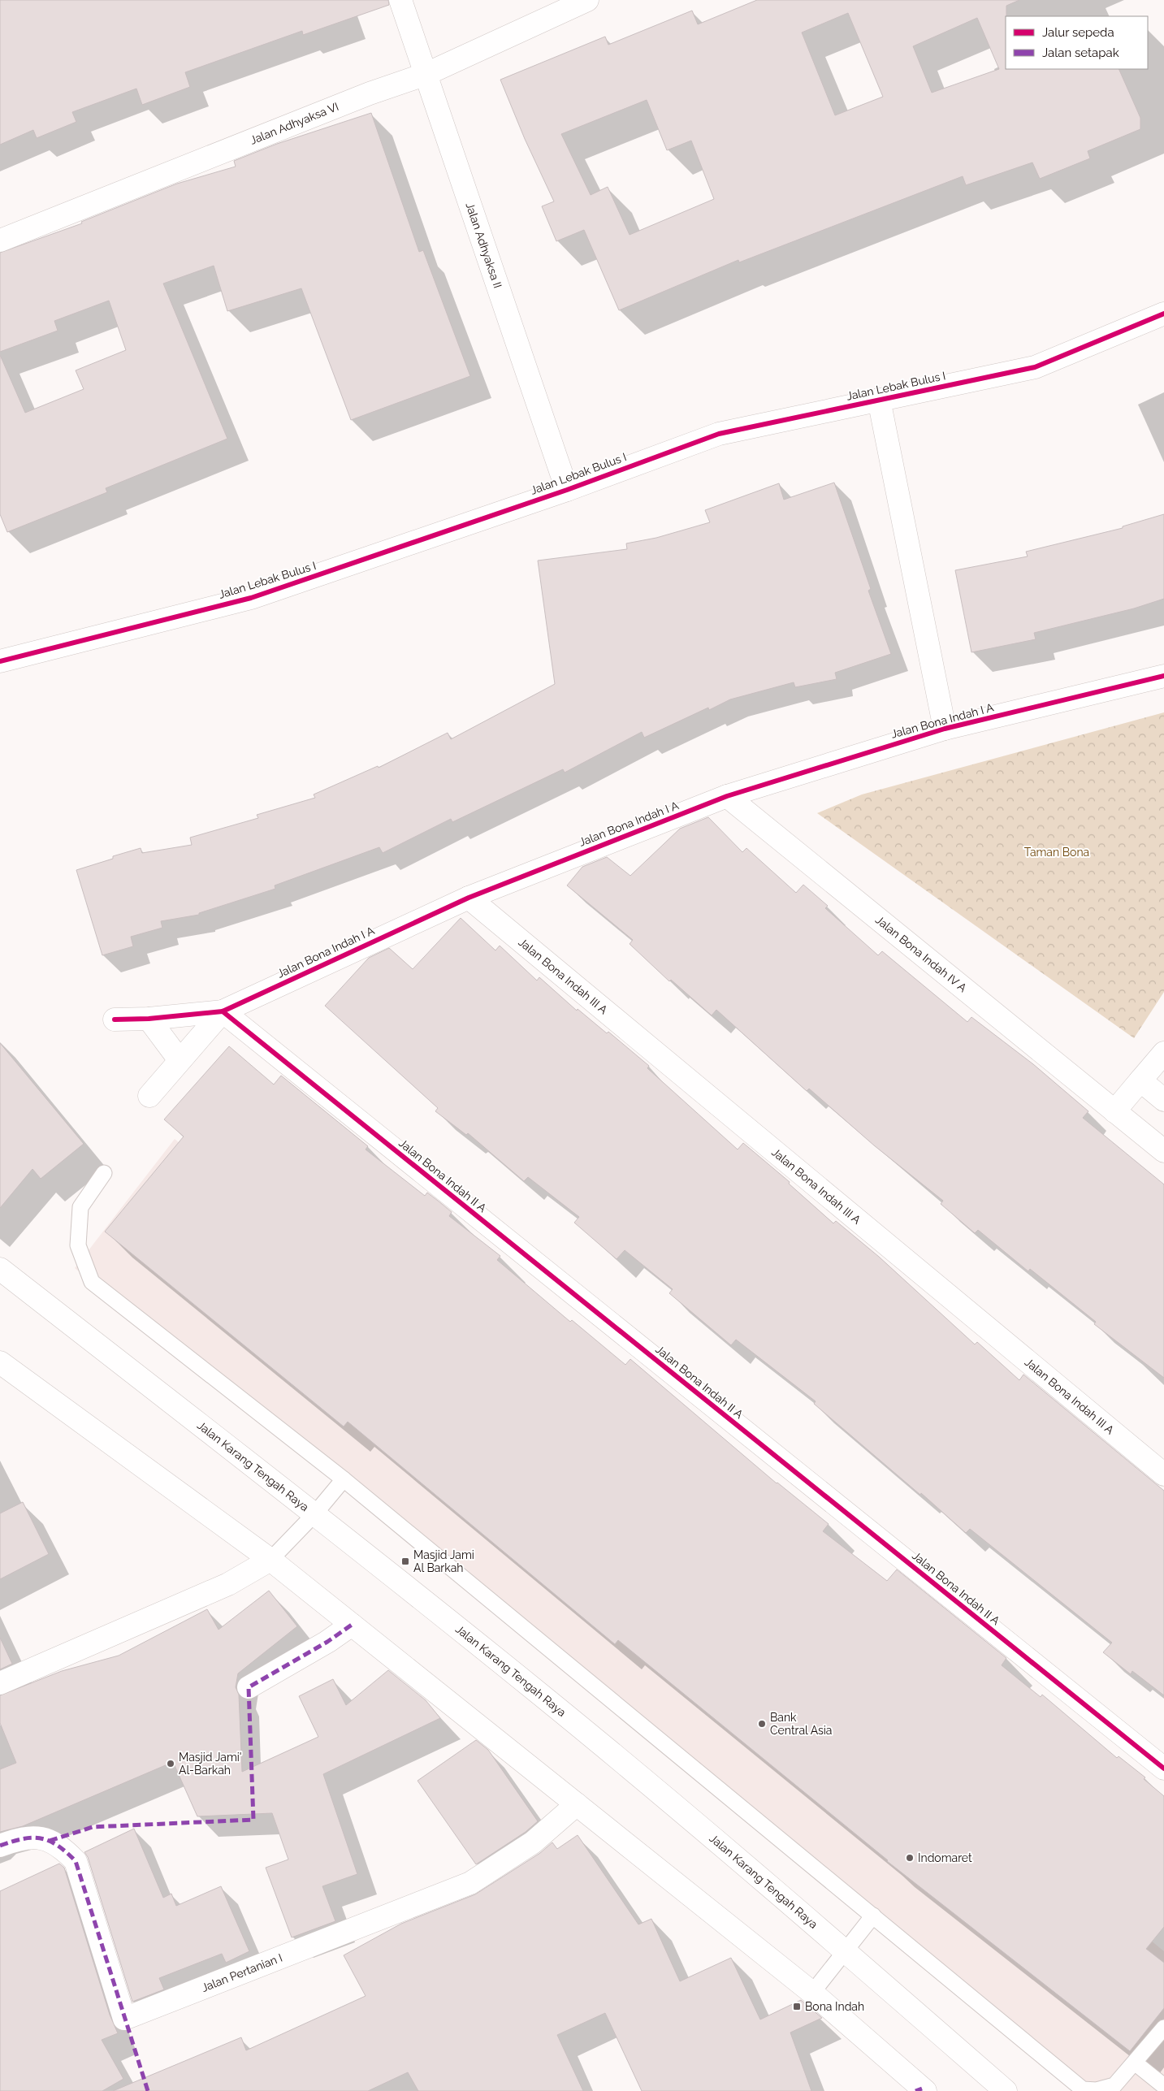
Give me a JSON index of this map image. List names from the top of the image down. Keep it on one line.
{"streets":{"street":["Jalan Adhyaksa VI","Jalan Adhyaksa II","Jalan Lebak Bulus I","Jalan Bona Indah I A","Jalan Bona Indah IV A","Jalan Bona Indah III A","Jalan Bona Indah II A","Jalan Karang Tengah Raya","Jalan Pertanian I"]},"crossings":[["Jalan Adhyaksa VI","Jalan Adhyaksa II"],["Jalan Adhyaksa II","Jalan Lebak Bulus I"],["Jalan Bona Indah I A","Jalan Bona Indah IV A"],["Jalan Bona Indah I A","Jalan Bona Indah III A"],["Jalan Bona Indah I A","Jalan Bona Indah II A"]],"parks":["Taman Bona"],"places":{"transit":["Masjid Jami Al Barkah","Bona Indah"],"other":["Bank Central Asia","Masjid Jami' Al-Barkah","Indomaret"]},"legend":["Jalur sepeda","Jalan setapak"]}
